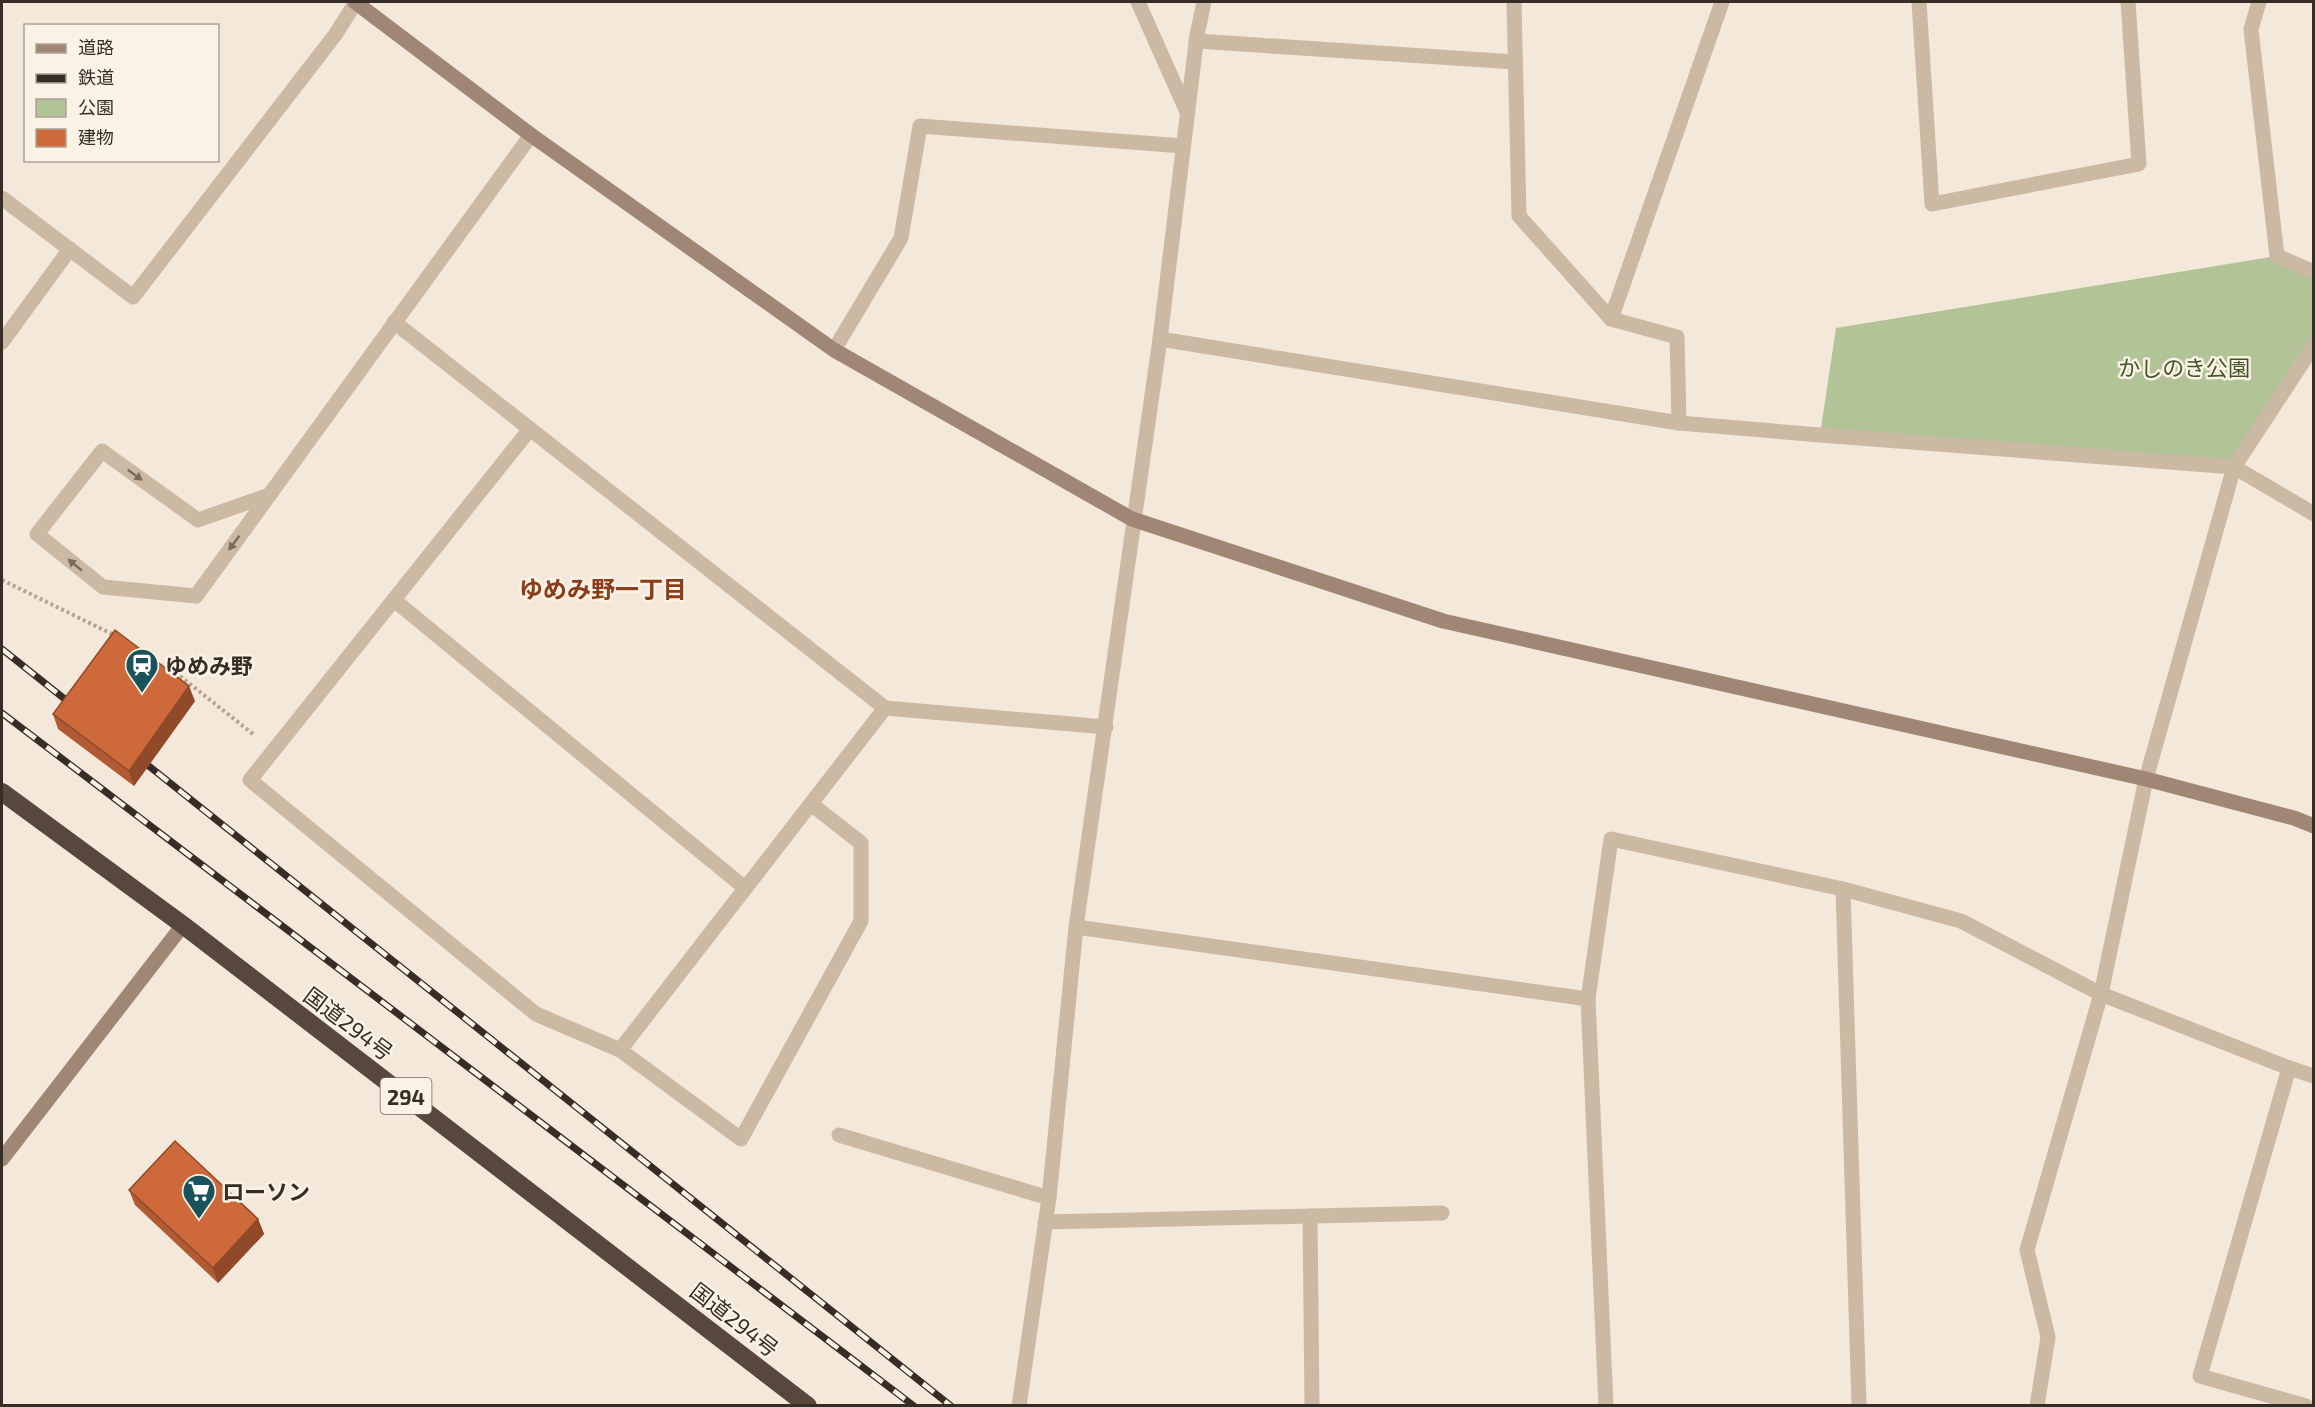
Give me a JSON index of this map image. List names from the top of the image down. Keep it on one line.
{"streets":{"highway":["国道294号","294"]},"districts":["ゆめみ野一丁目"],"parks":["かしのき公園"],"places":{"station":["ゆめみ野"],"supermarket":["ローソン"]},"legend":["道路","鉄道","公園","建物"]}
